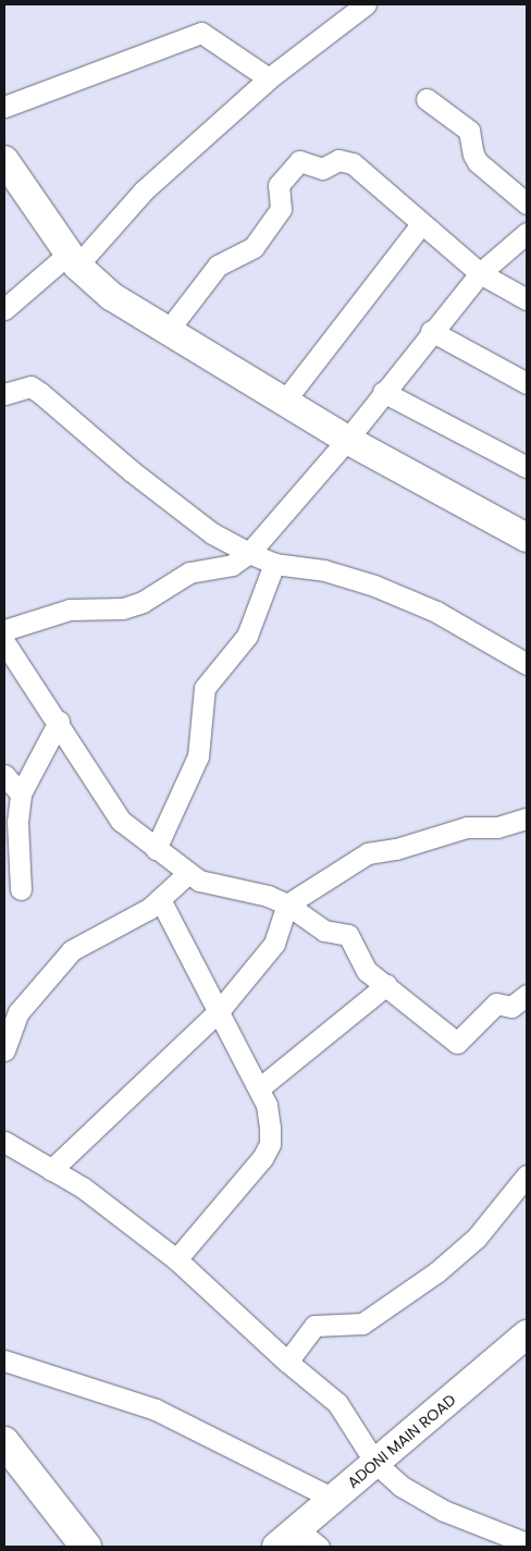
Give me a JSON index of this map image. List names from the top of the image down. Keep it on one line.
{"streets":{"street":["ADONI MAIN ROAD"]}}
